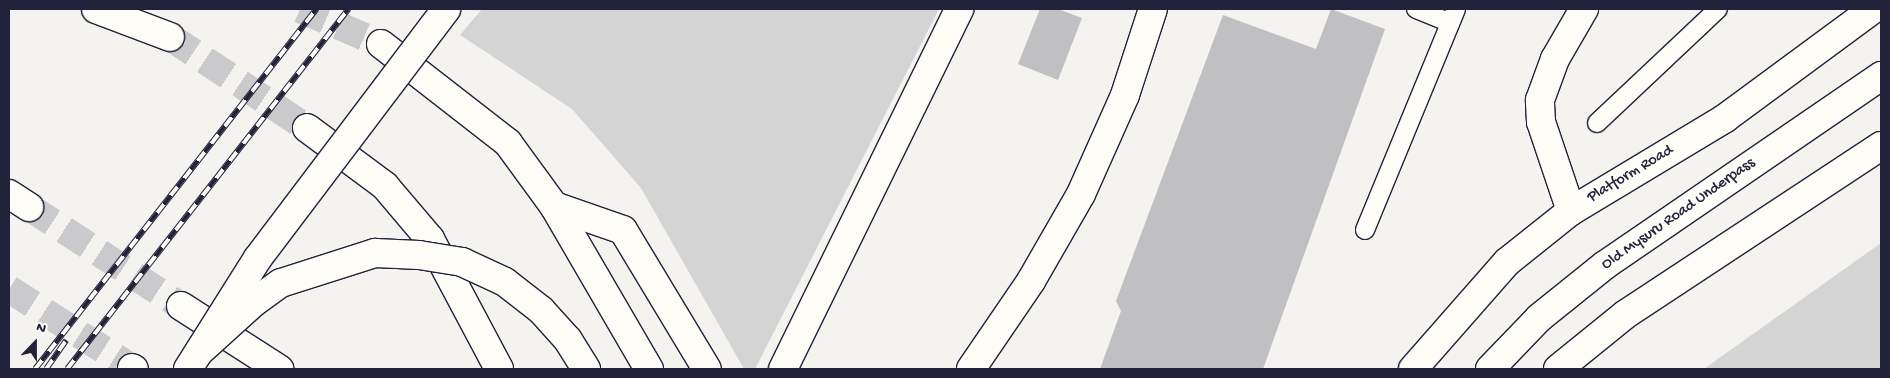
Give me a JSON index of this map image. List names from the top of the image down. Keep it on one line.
{"streets":{"main road":["Platform Road","Old Mysuru Road Underpass"]},"north":"top"}
